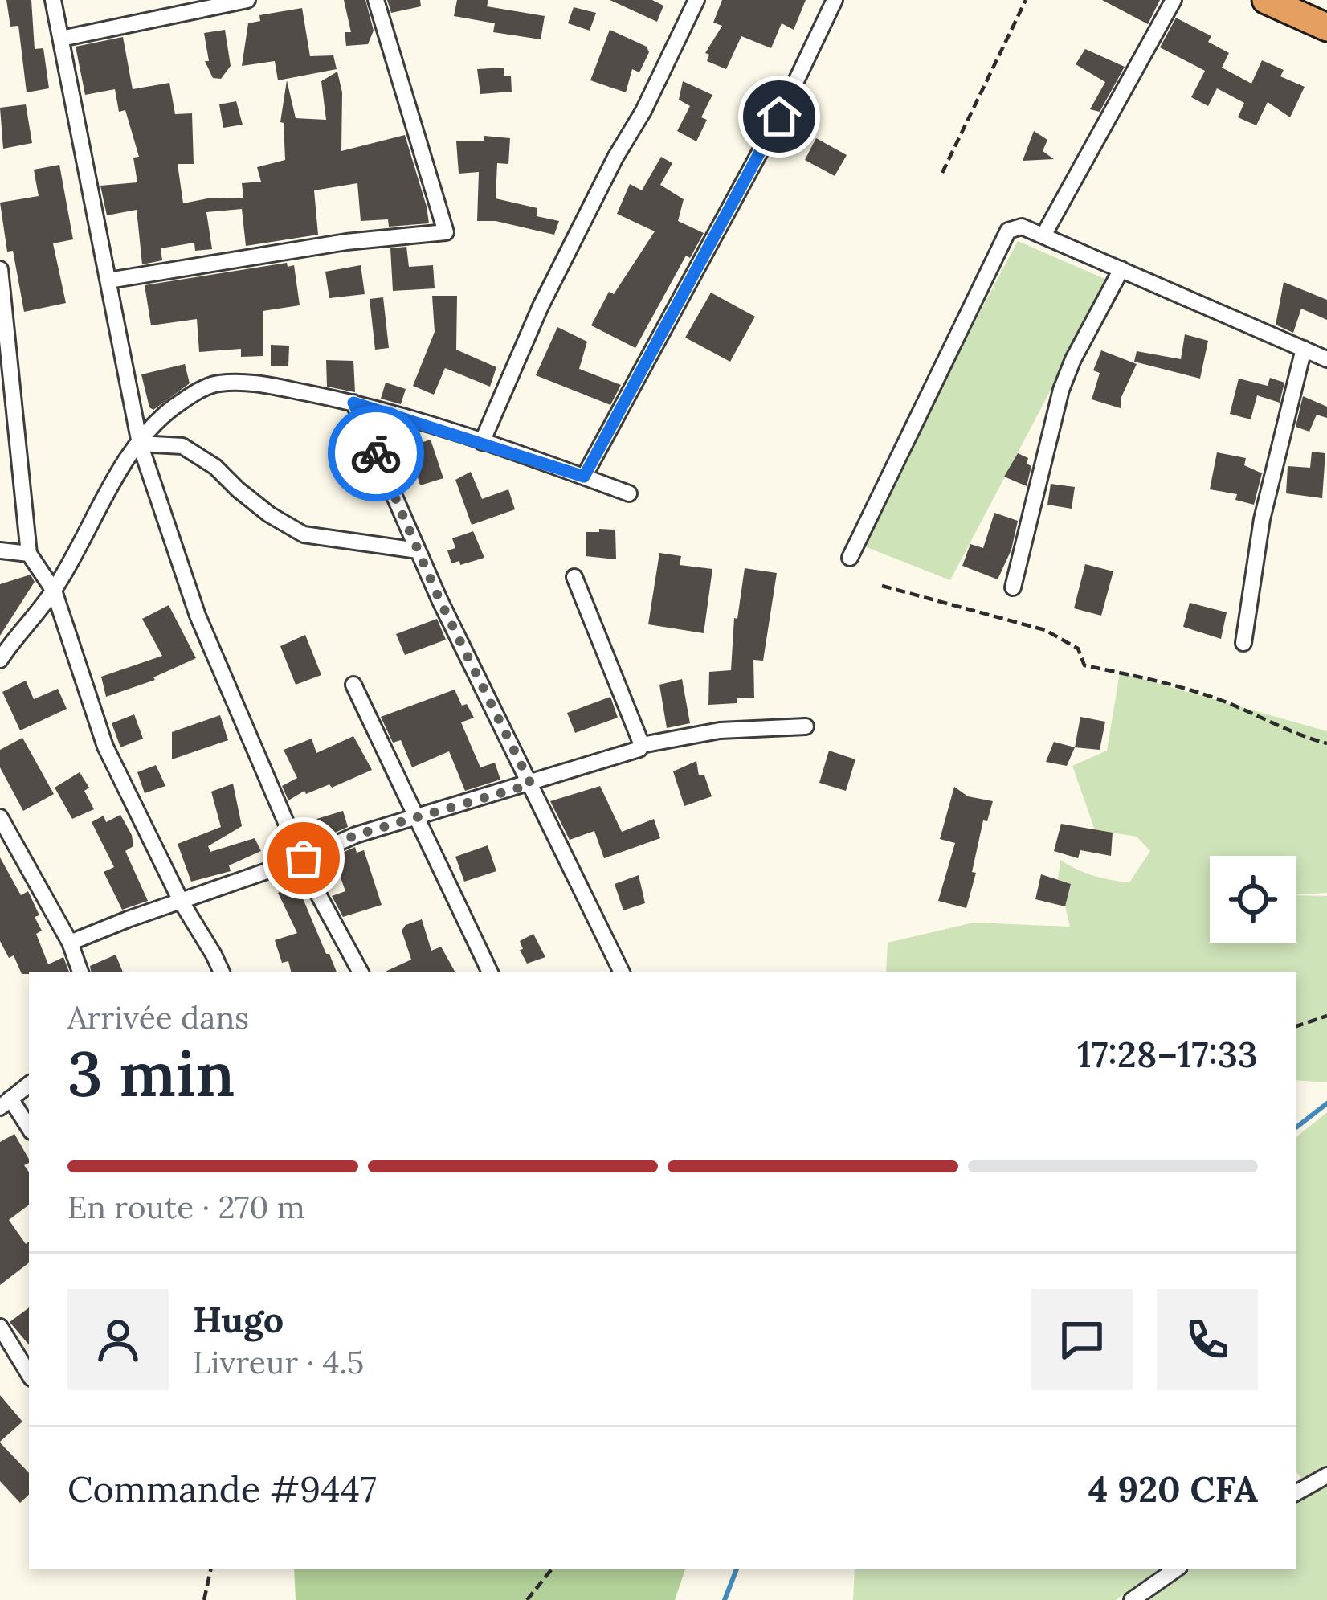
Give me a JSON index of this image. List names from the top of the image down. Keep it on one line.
{"page":{"heading":["3 min","Arrivée dans","17:28–17:33"],"panel":["Hugo","Livreur · 4.5","Commande #9447","4 920 CFA"],"bar":"En route · 270 m"}}
